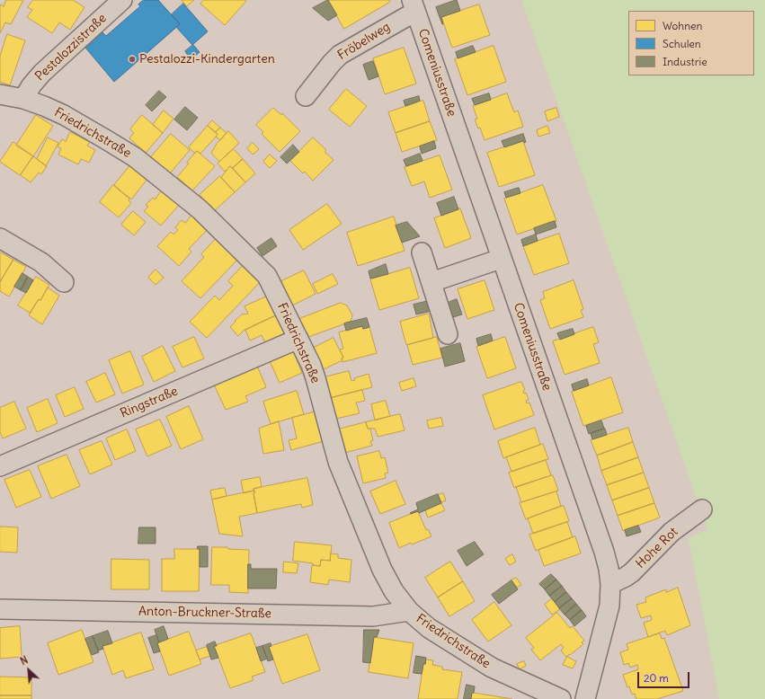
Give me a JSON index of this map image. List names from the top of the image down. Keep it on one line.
{"streets":{"street":["Fröbelweg","Pestalozzistraße","Comeniusstraße","Friedrichstraße","Ringstraße","Hohe Rot","Anton-Bruckner-Straße"]},"crossings":[["Fröbelweg","Comeniusstraße"],["Pestalozzistraße","Friedrichstraße"],["Comeniusstraße","Hohe Rot"],["Friedrichstraße","Ringstraße"],["Friedrichstraße","Anton-Bruckner-Straße"]],"places":["Pestalozzi-Kindergarten"],"legend":["Wohnen","Schulen","Industrie"],"scale_bar":"20 m","north":"top left"}
